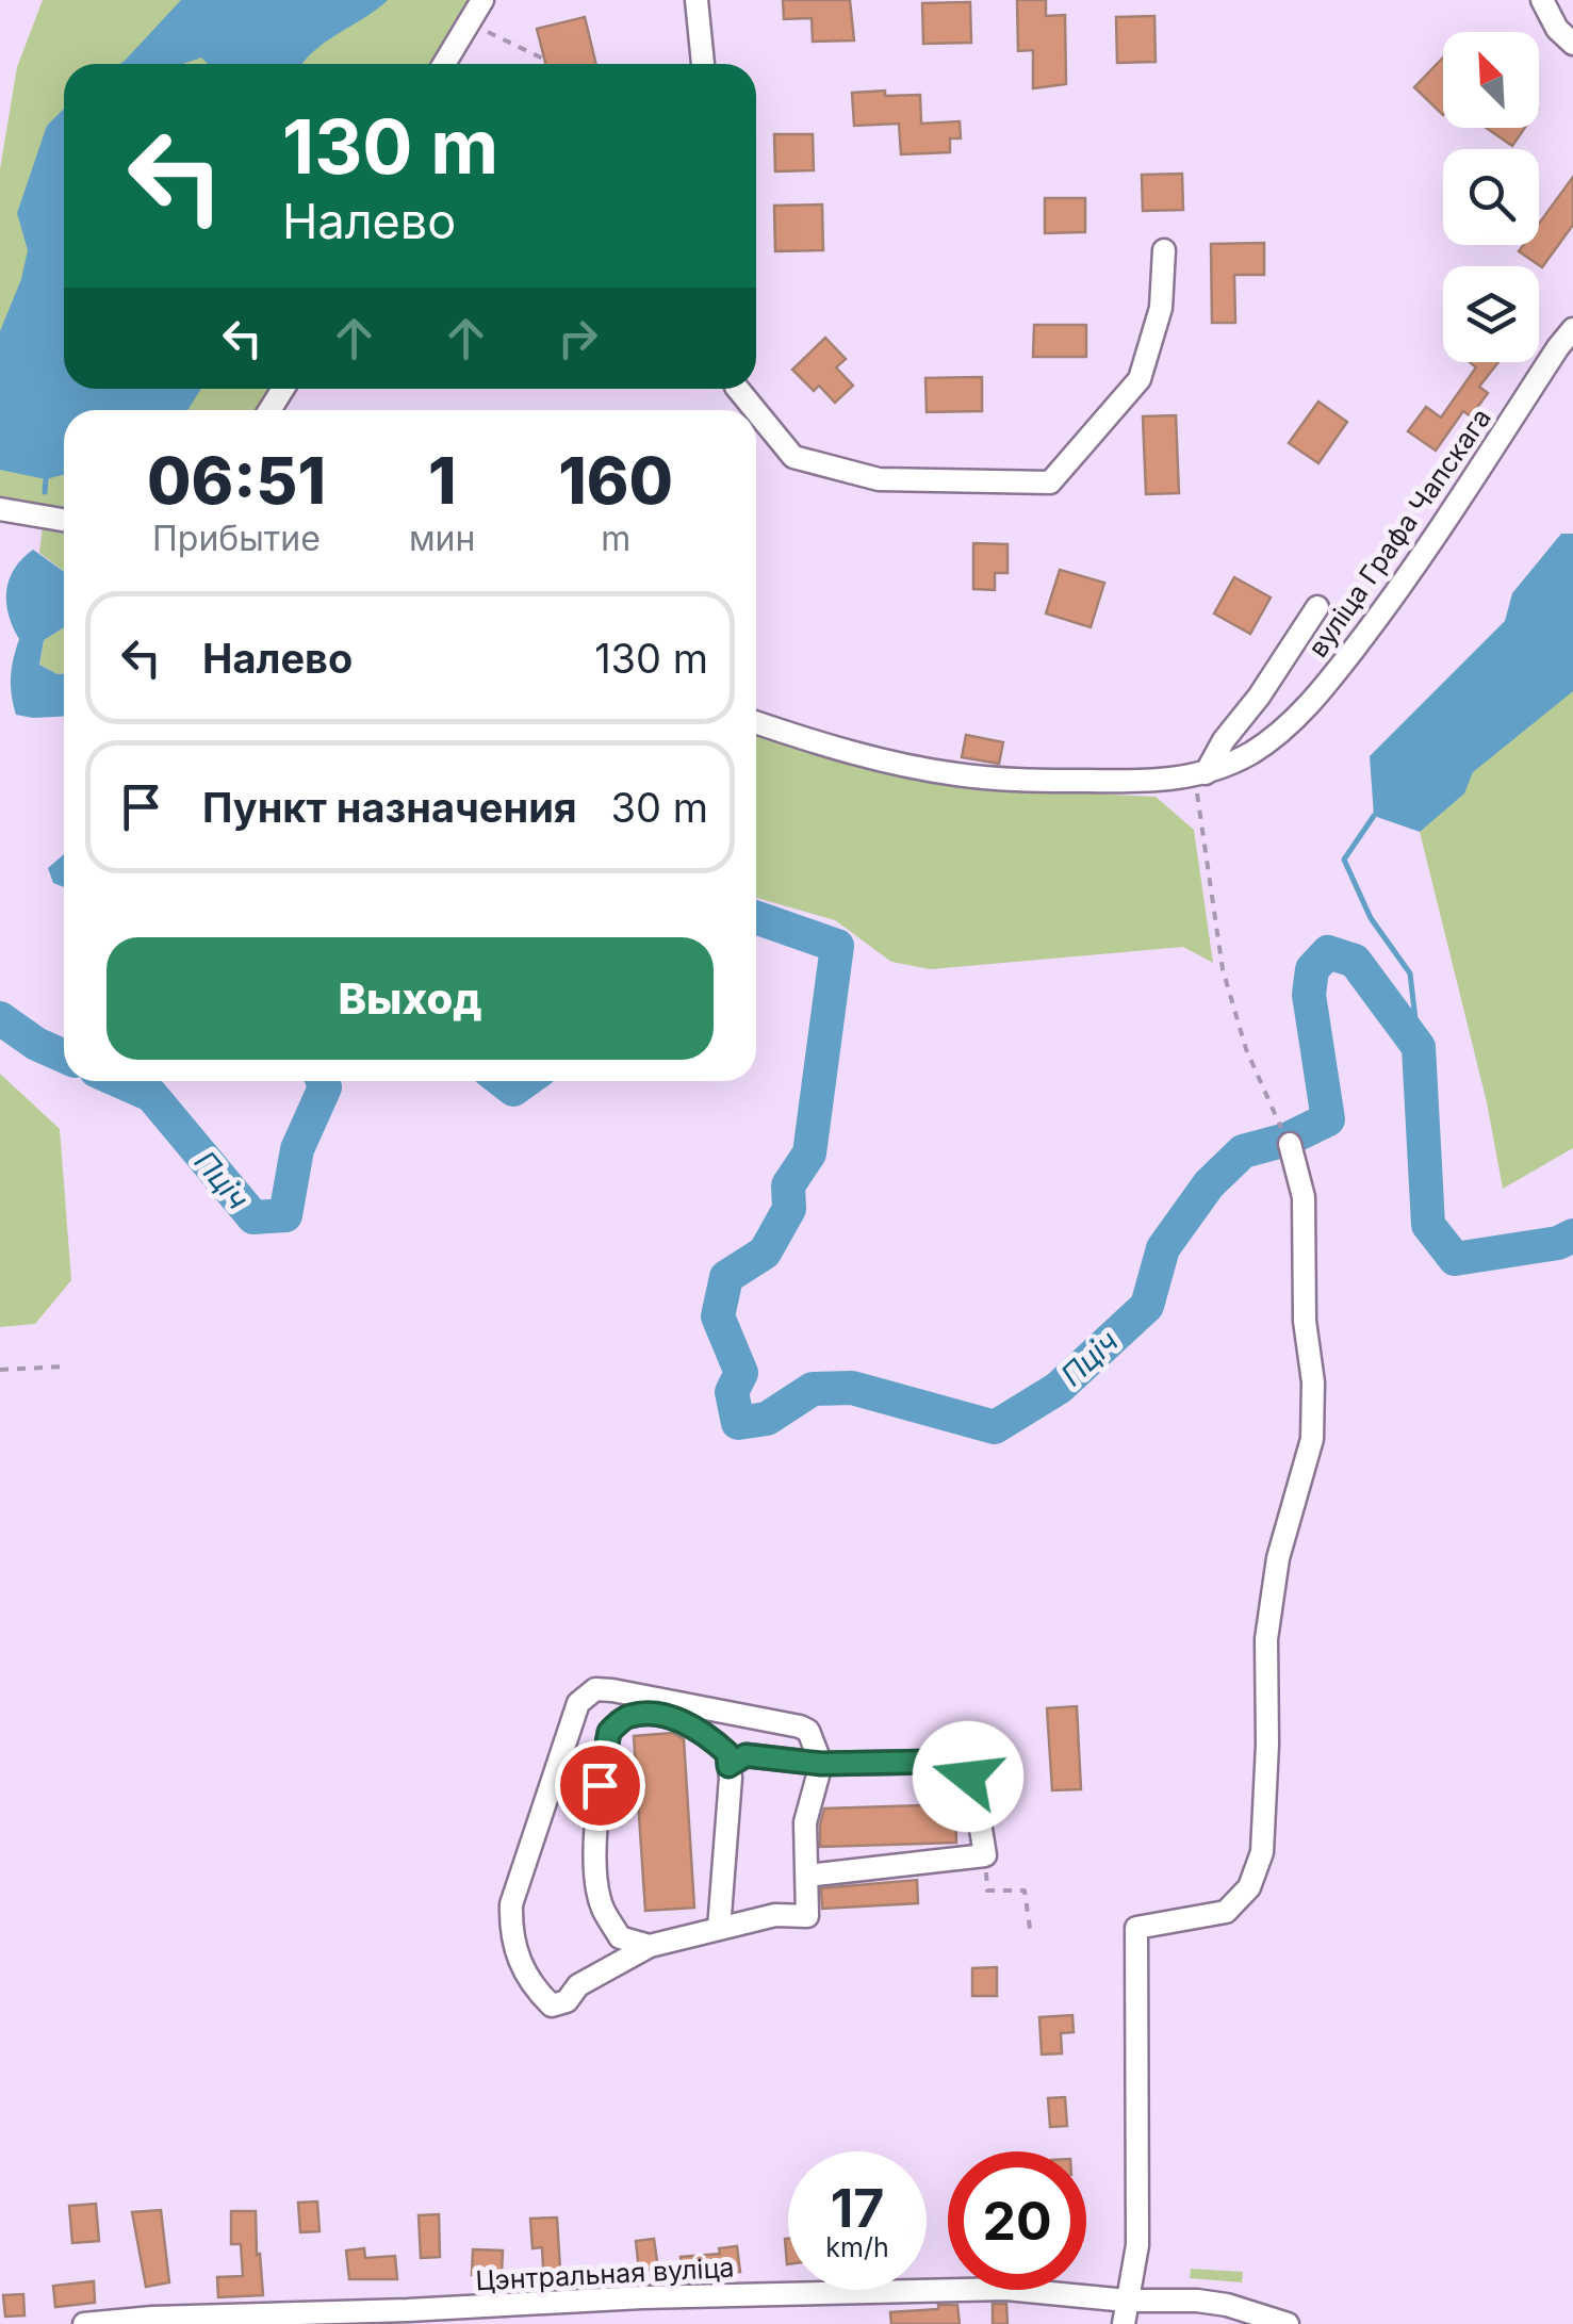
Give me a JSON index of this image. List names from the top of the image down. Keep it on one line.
{"streets":{"street":["вуліца Графа Чапскага","Цэнтральная вуліца"]},"water":["Пціч"],"north":"top left","page":{"turn":["130 m","Налево"],"eta":["06:51","Прибытие","1","мин","160","m"],"list":[{"name":"Налево","value":"130 m"},{"name":"Пункт назначения","value":"30 m"}],"buttons":"Выход","speed":"17 km/h","limit":"20"}}
